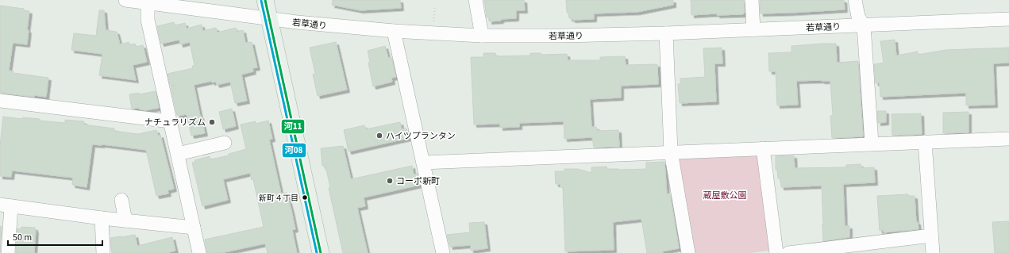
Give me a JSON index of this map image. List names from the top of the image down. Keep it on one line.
{"streets":{"street":["若草通り"]},"parks":["蔵屋敷公園"],"places":["ナチュラリズム","ハイツプランタン","コーポ新町","新町４丁目"],"lines":["transit line 河11","transit line 河08"],"scale_bar":"50 m"}
